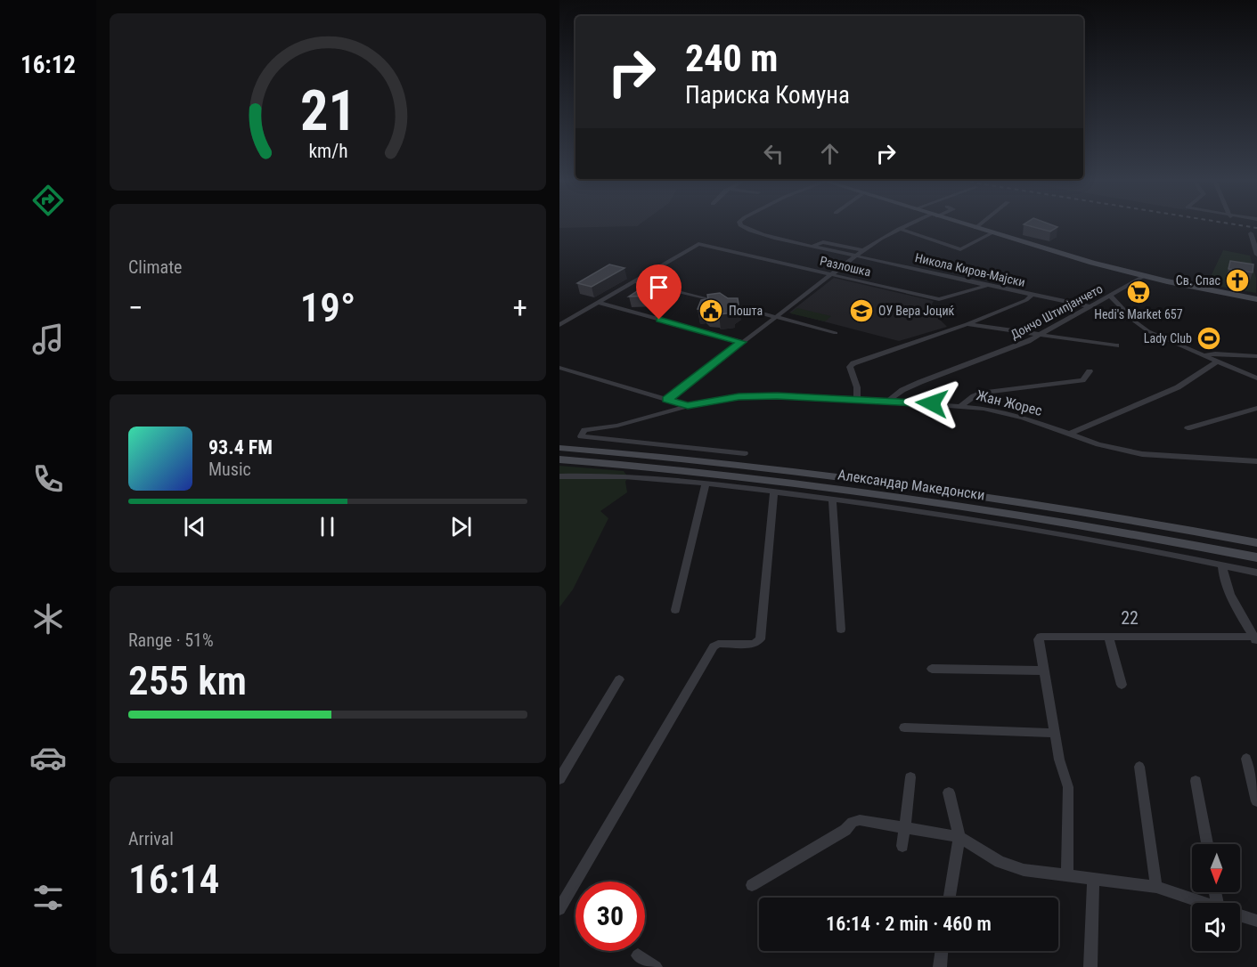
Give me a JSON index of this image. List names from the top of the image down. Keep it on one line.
{"streets":{"street":["Разлошка","Никола Киров-Мајски","Дончо Штипјанчето","Жан Жорес","Александар Македонски","22"]},"crossings":[["Разлошка","Никола Киров-Мајски"],["Никола Киров-Мајски","Дончо Штипјанчето"],["Дончо Штипјанчето","Жан Жорес"]],"places":{"church":["Св. Спас"],"supermarket":["Hedi's Market 657"],"public building":["Пошта"],"school or university":["ОУ Вера Јоциќ"],"sports":["Lady Club"]},"north":"bottom","page":{"tabs":"16:12","turn":["240 m","Париска Комуна"],"tile":["Climate",["Range · 51%","255 km"],["Arrival","16:14"]],"heat":["−","19°","+"],"song":["93.4 FM","Music"],"limit":"30","trip":"16:14 · 2 min · 460 m","gauge":["21","km/h"]}}
